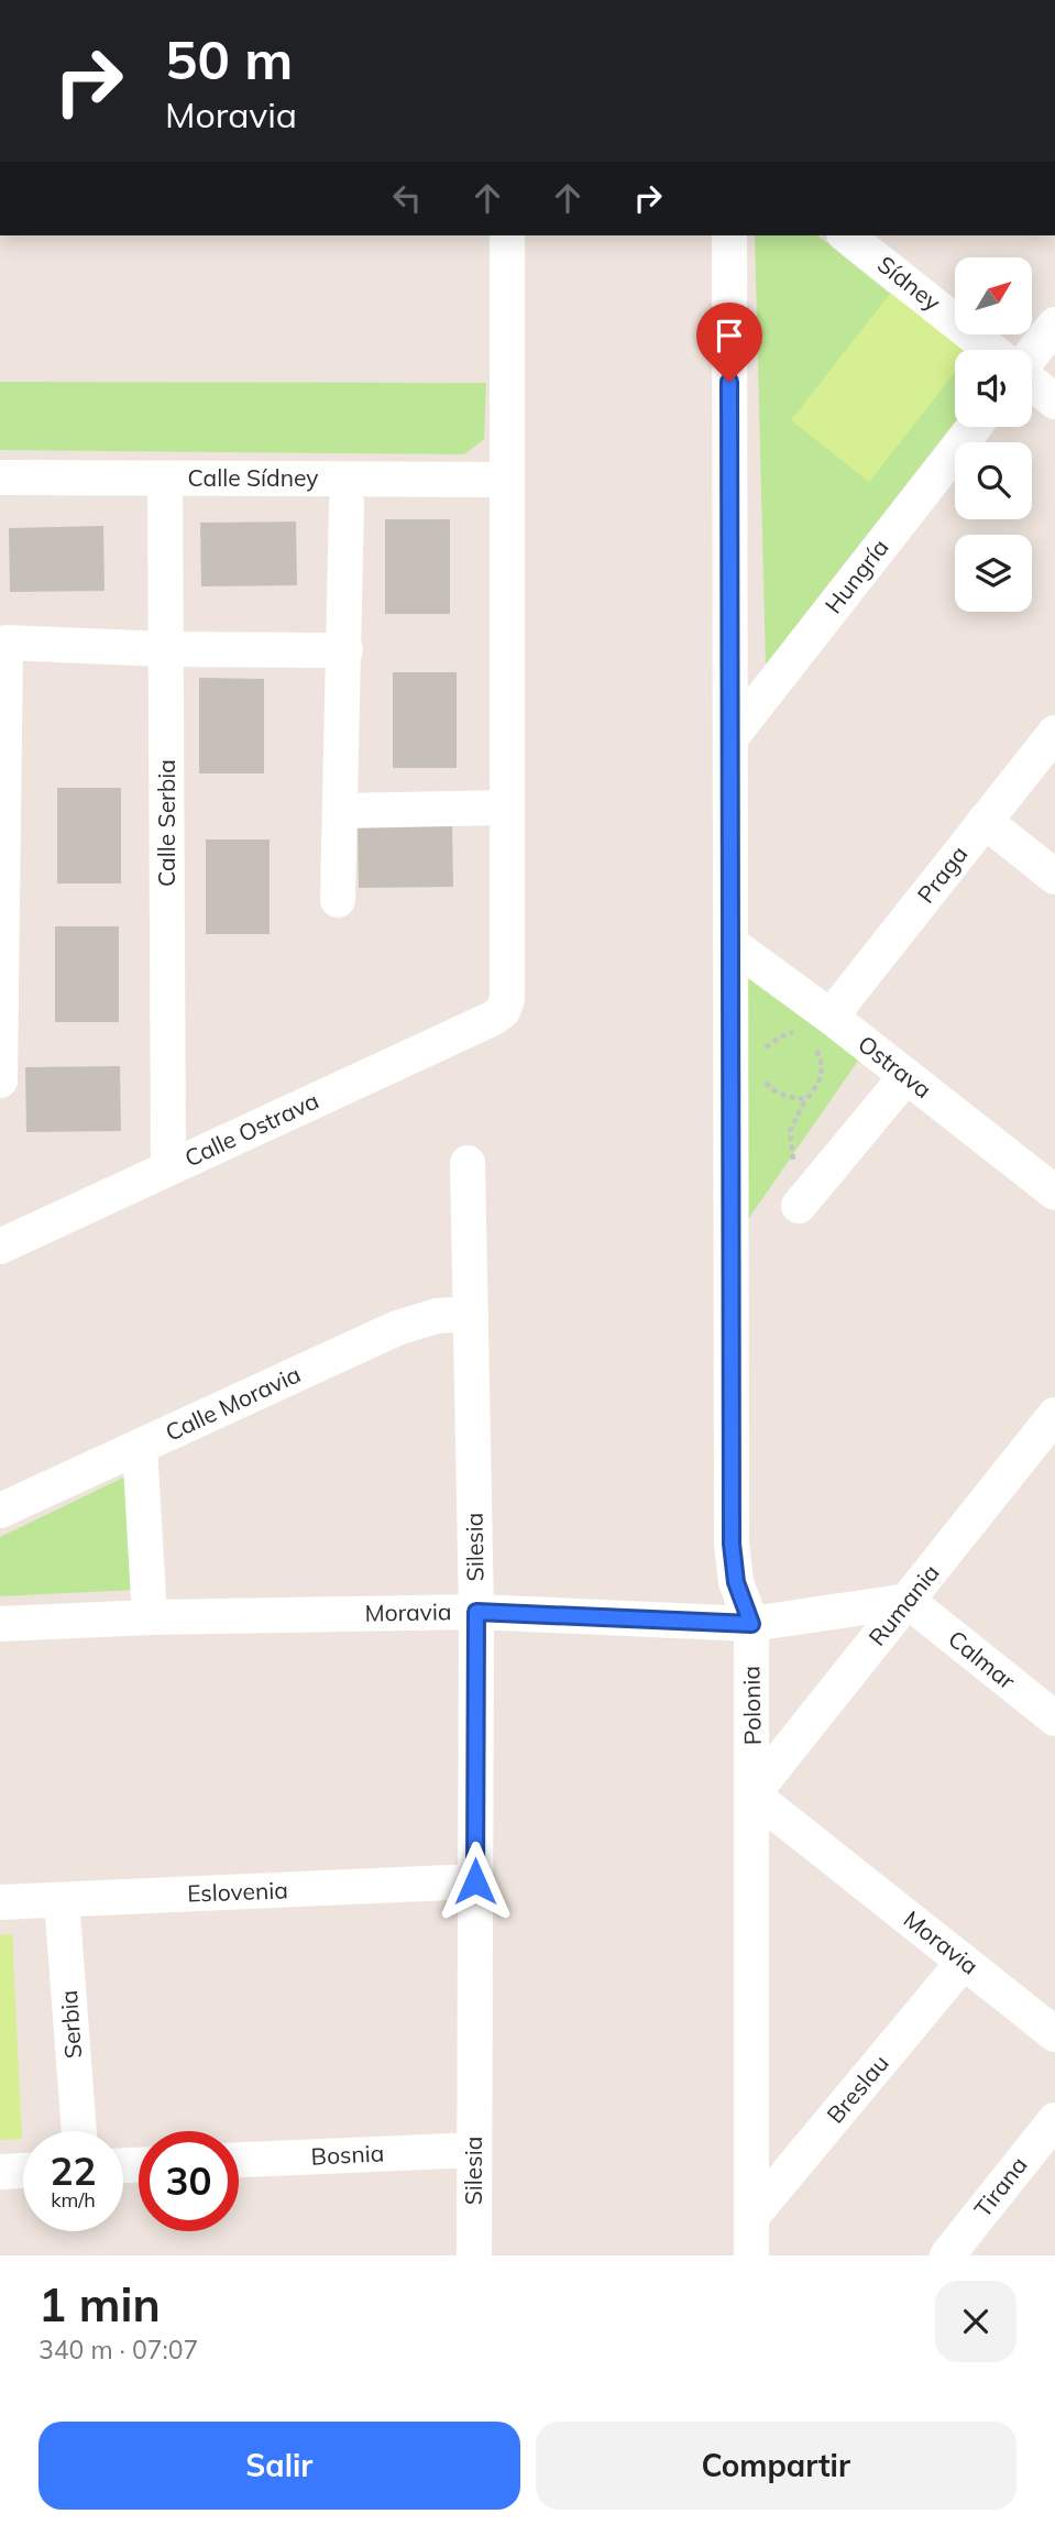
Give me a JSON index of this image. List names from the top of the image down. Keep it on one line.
{"streets":{"street":["Sídney","Calle Sídney","Hungría","Calle Serbia","Praga","Ostrava","Calle Ostrava","Calle Moravia","Silesia","Rumania","Moravia","Calmar","Polonia","Eslovenia","Serbia","Breslau","Bosnia","Tirana"]},"crossings":[["Calle Sídney","Calle Serbia"],["Hungría","Polonia"],["Calle Serbia","Calle Ostrava"],["Praga","Ostrava"],["Ostrava","Polonia"],["Calle Moravia","Silesia"],["Silesia","Moravia"],["Silesia","Eslovenia"],["Silesia","Bosnia"],["Rumania","Moravia"],["Rumania","Calmar"],["Rumania","Polonia"],["Moravia","Calmar"],["Moravia","Polonia"],["Moravia","Breslau"],["Polonia","Breslau"],["Eslovenia","Serbia"]],"north":"top right","page":{"turn":["50 m","Moravia"],"speed":"22 km/h","limit":"30","heading":["1 min","340 m · 07:07"],"buttons":["Salir","Compartir"]}}
